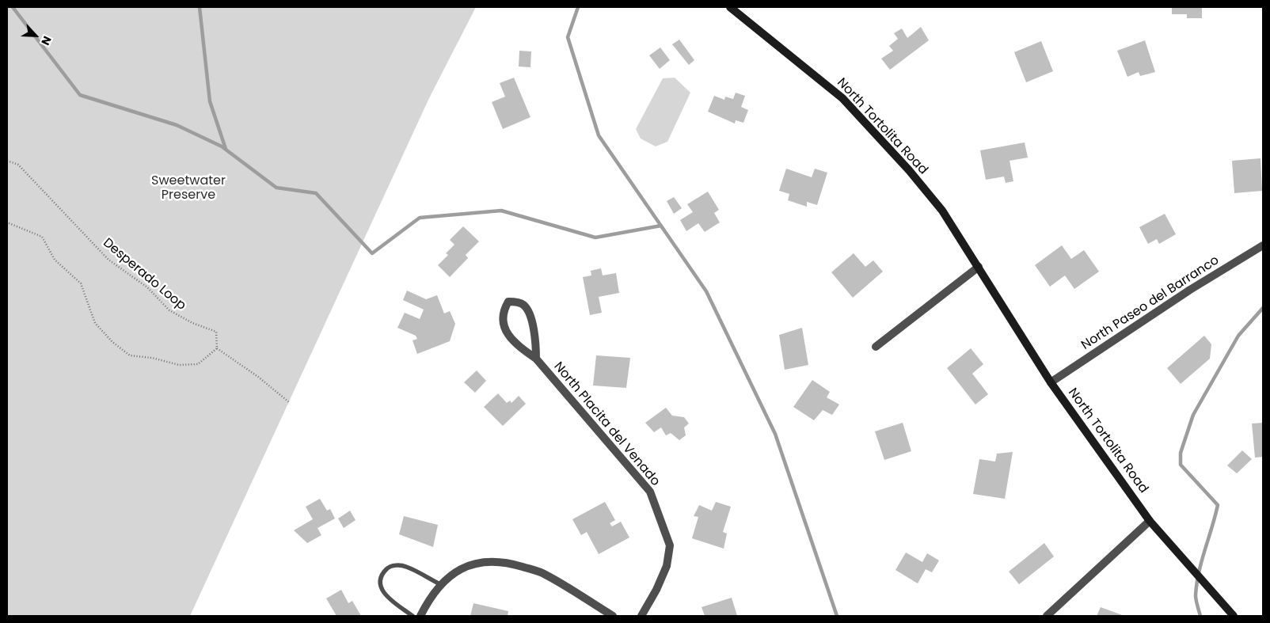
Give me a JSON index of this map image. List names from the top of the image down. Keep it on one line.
{"streets":{"street":["North Tortolita Road","North Paseo del Barranco","North Placita del Venado"],"path":["Desperado Loop"]},"crossings":[["North Tortolita Road","North Paseo del Barranco"]],"parks":["Sweetwater Preserve"],"north":"bottom right"}
